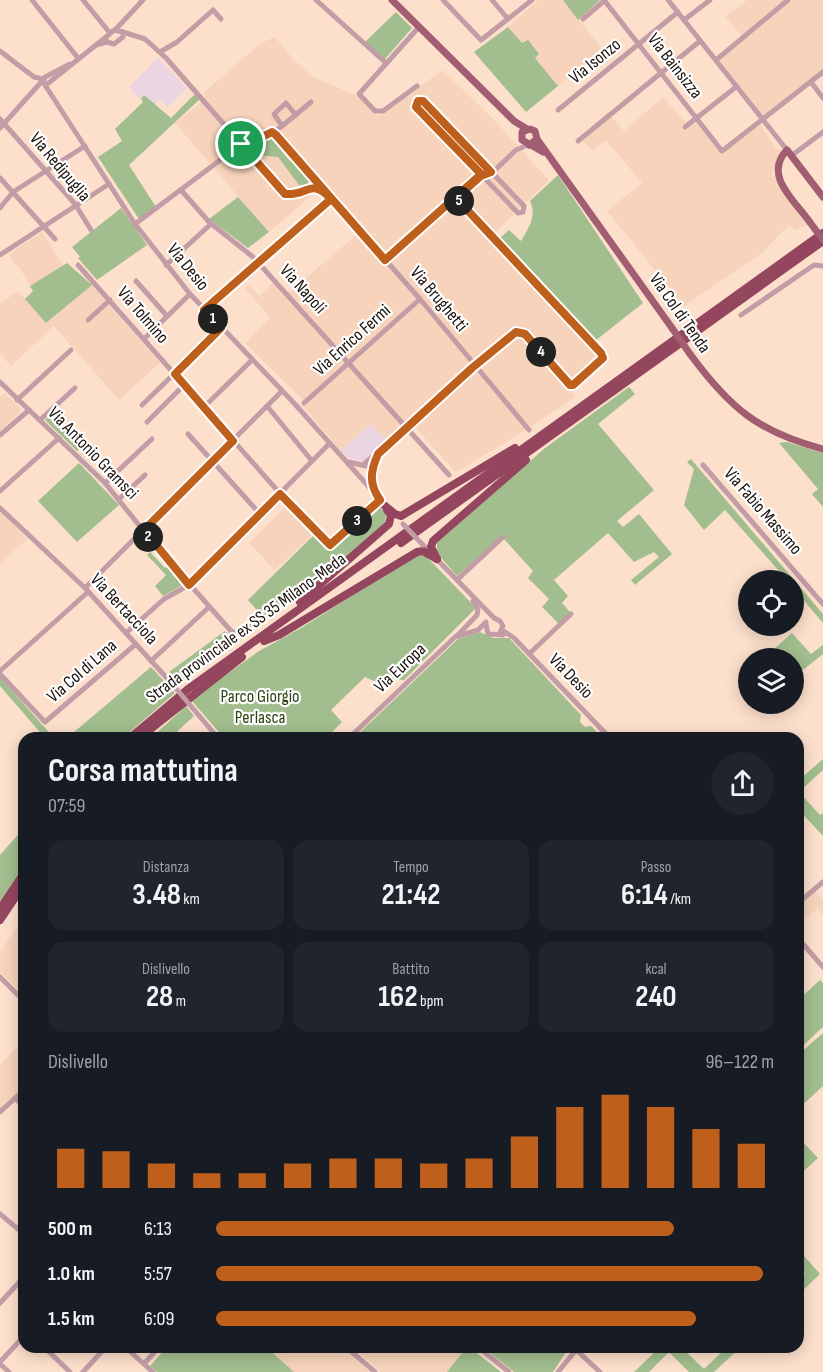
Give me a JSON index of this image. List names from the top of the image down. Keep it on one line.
{"streets":{"highway":["Strada provinciale ex SS 35 Milano-Meda"],"main road":["Via Col di Tenda"],"street":["Via Isonzo","Via Bainsizza","Via Redipuglia","Via Desio","Via Napoli","Via Brughetti","Via Tolmino","Via Enrico Fermi","Via Antonio Gramsci","Via Fabio Massimo","Via Bertacciola","Via Europa","Via Col di Lana"]},"crossings":[["Via Isonzo","Via Bainsizza"],["Via Napoli","Via Enrico Fermi"],["Via Brughetti","Via Enrico Fermi"],["Via Bertacciola","Via Col di Lana"]],"parks":["Parco Giorgio Perlasca"],"page":{"pins":["5","1","4","3","2"],"heading":["Corsa mattutina","07:59"],"stats":[["Distanza","3.48 km"],["Tempo","21:42"],["Passo","6:14 /km"],["Dislivello","28 m"],["Battito","162 bpm"],["kcal","240"]],"chart":["Dislivello","96–122 m"],"list":[{"name":"500 m","note":"6:13"},{"name":"1.0 km","note":"5:57"},{"name":"1.5 km","note":"6:09"}]}}
